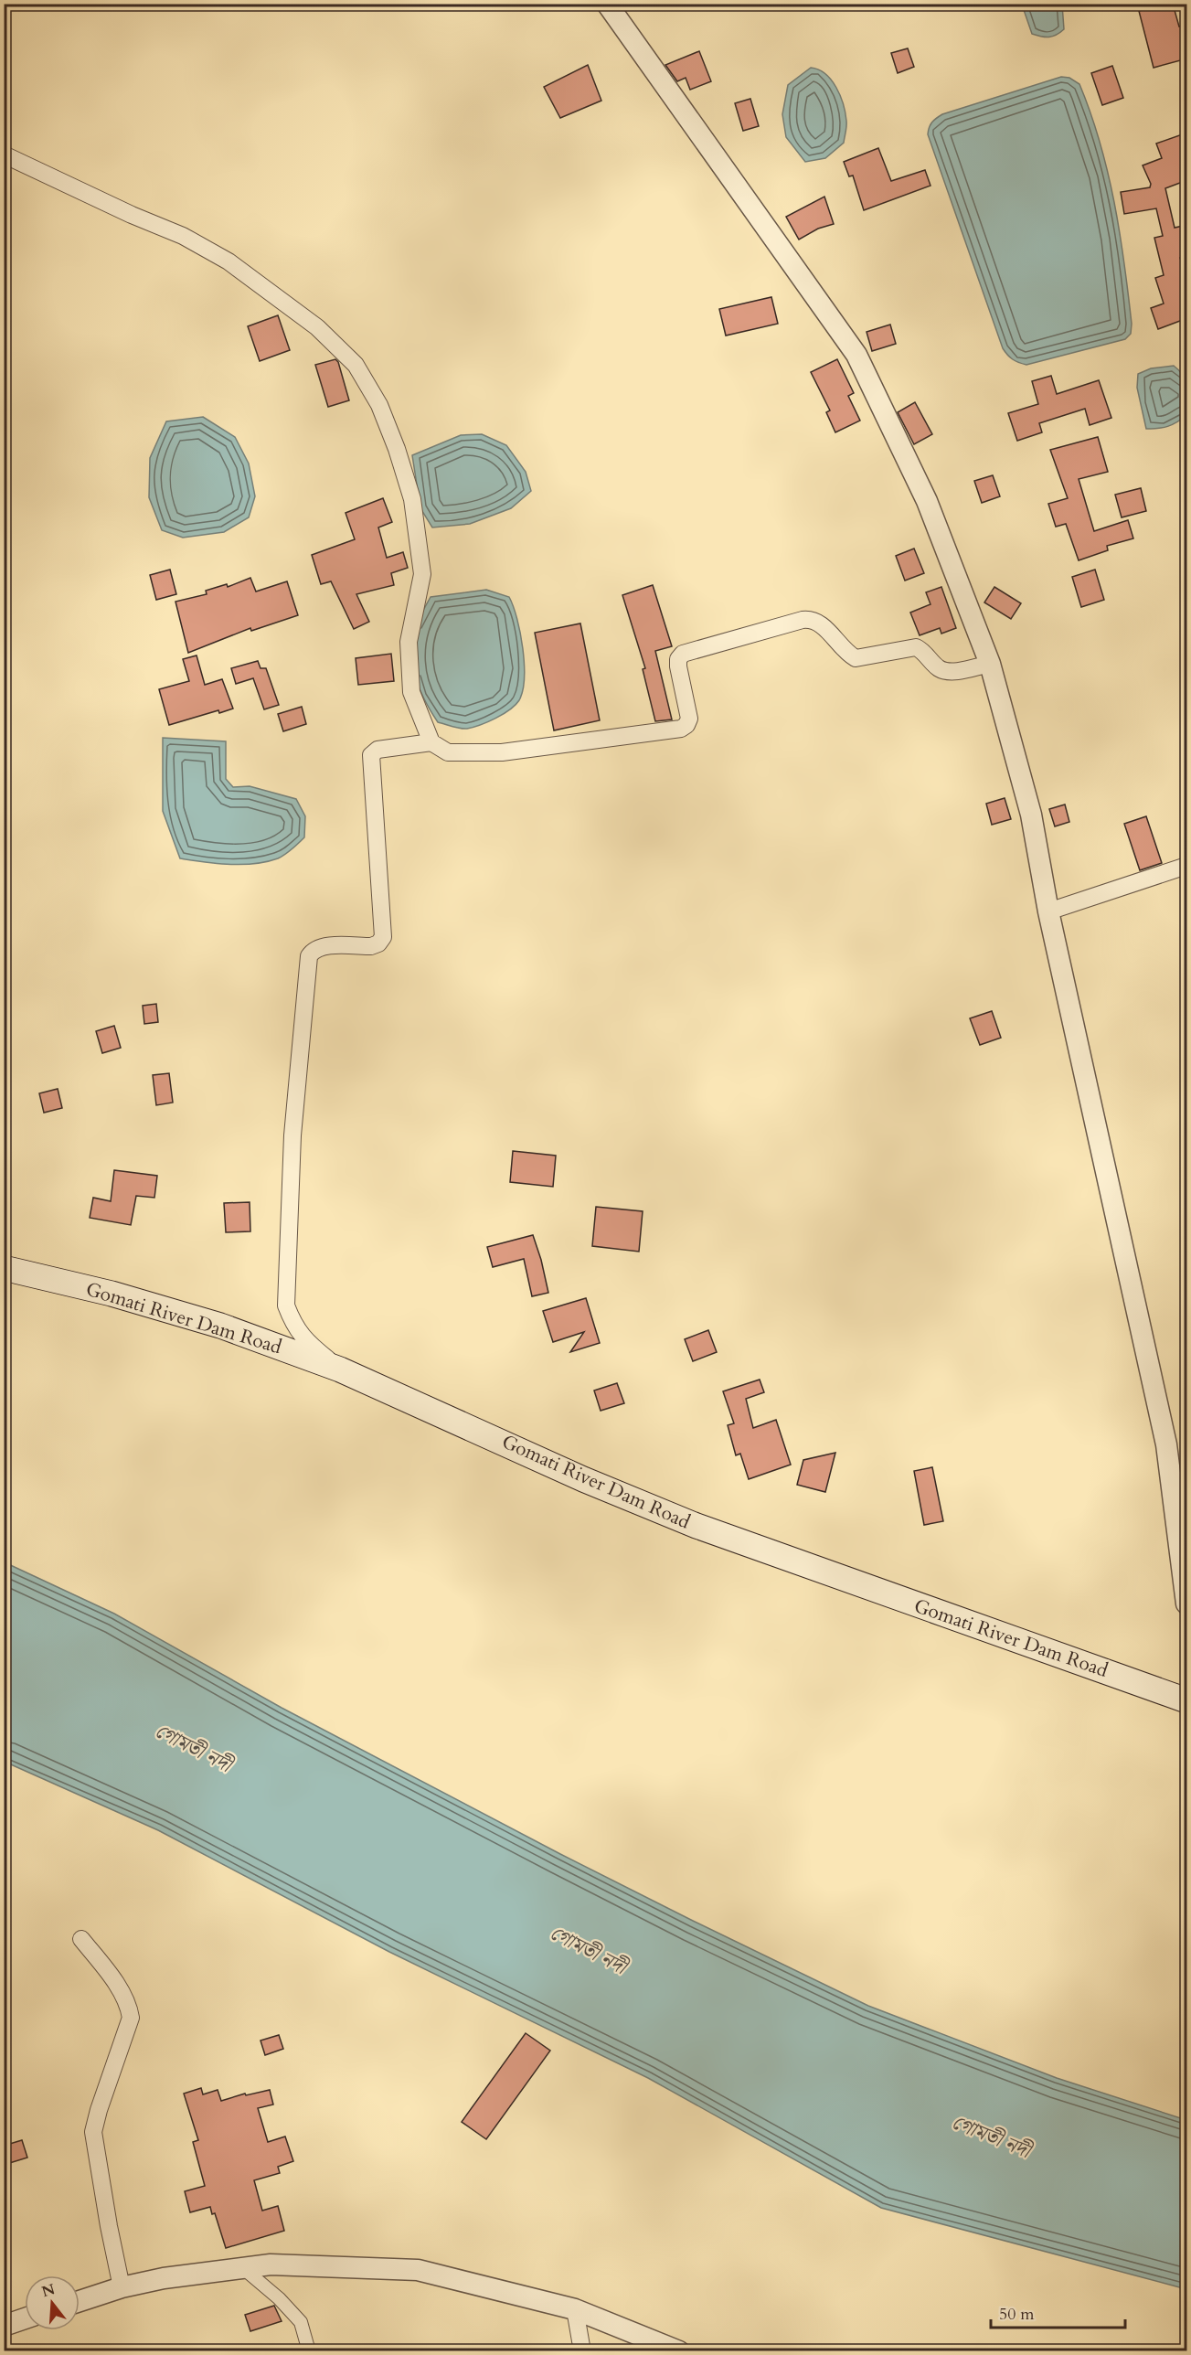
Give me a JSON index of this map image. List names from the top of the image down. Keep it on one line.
{"streets":{"main road":["Gomati River Dam Road"]},"water":["গোমতী নদী"],"scale_bar":"50 m","north":"top"}
